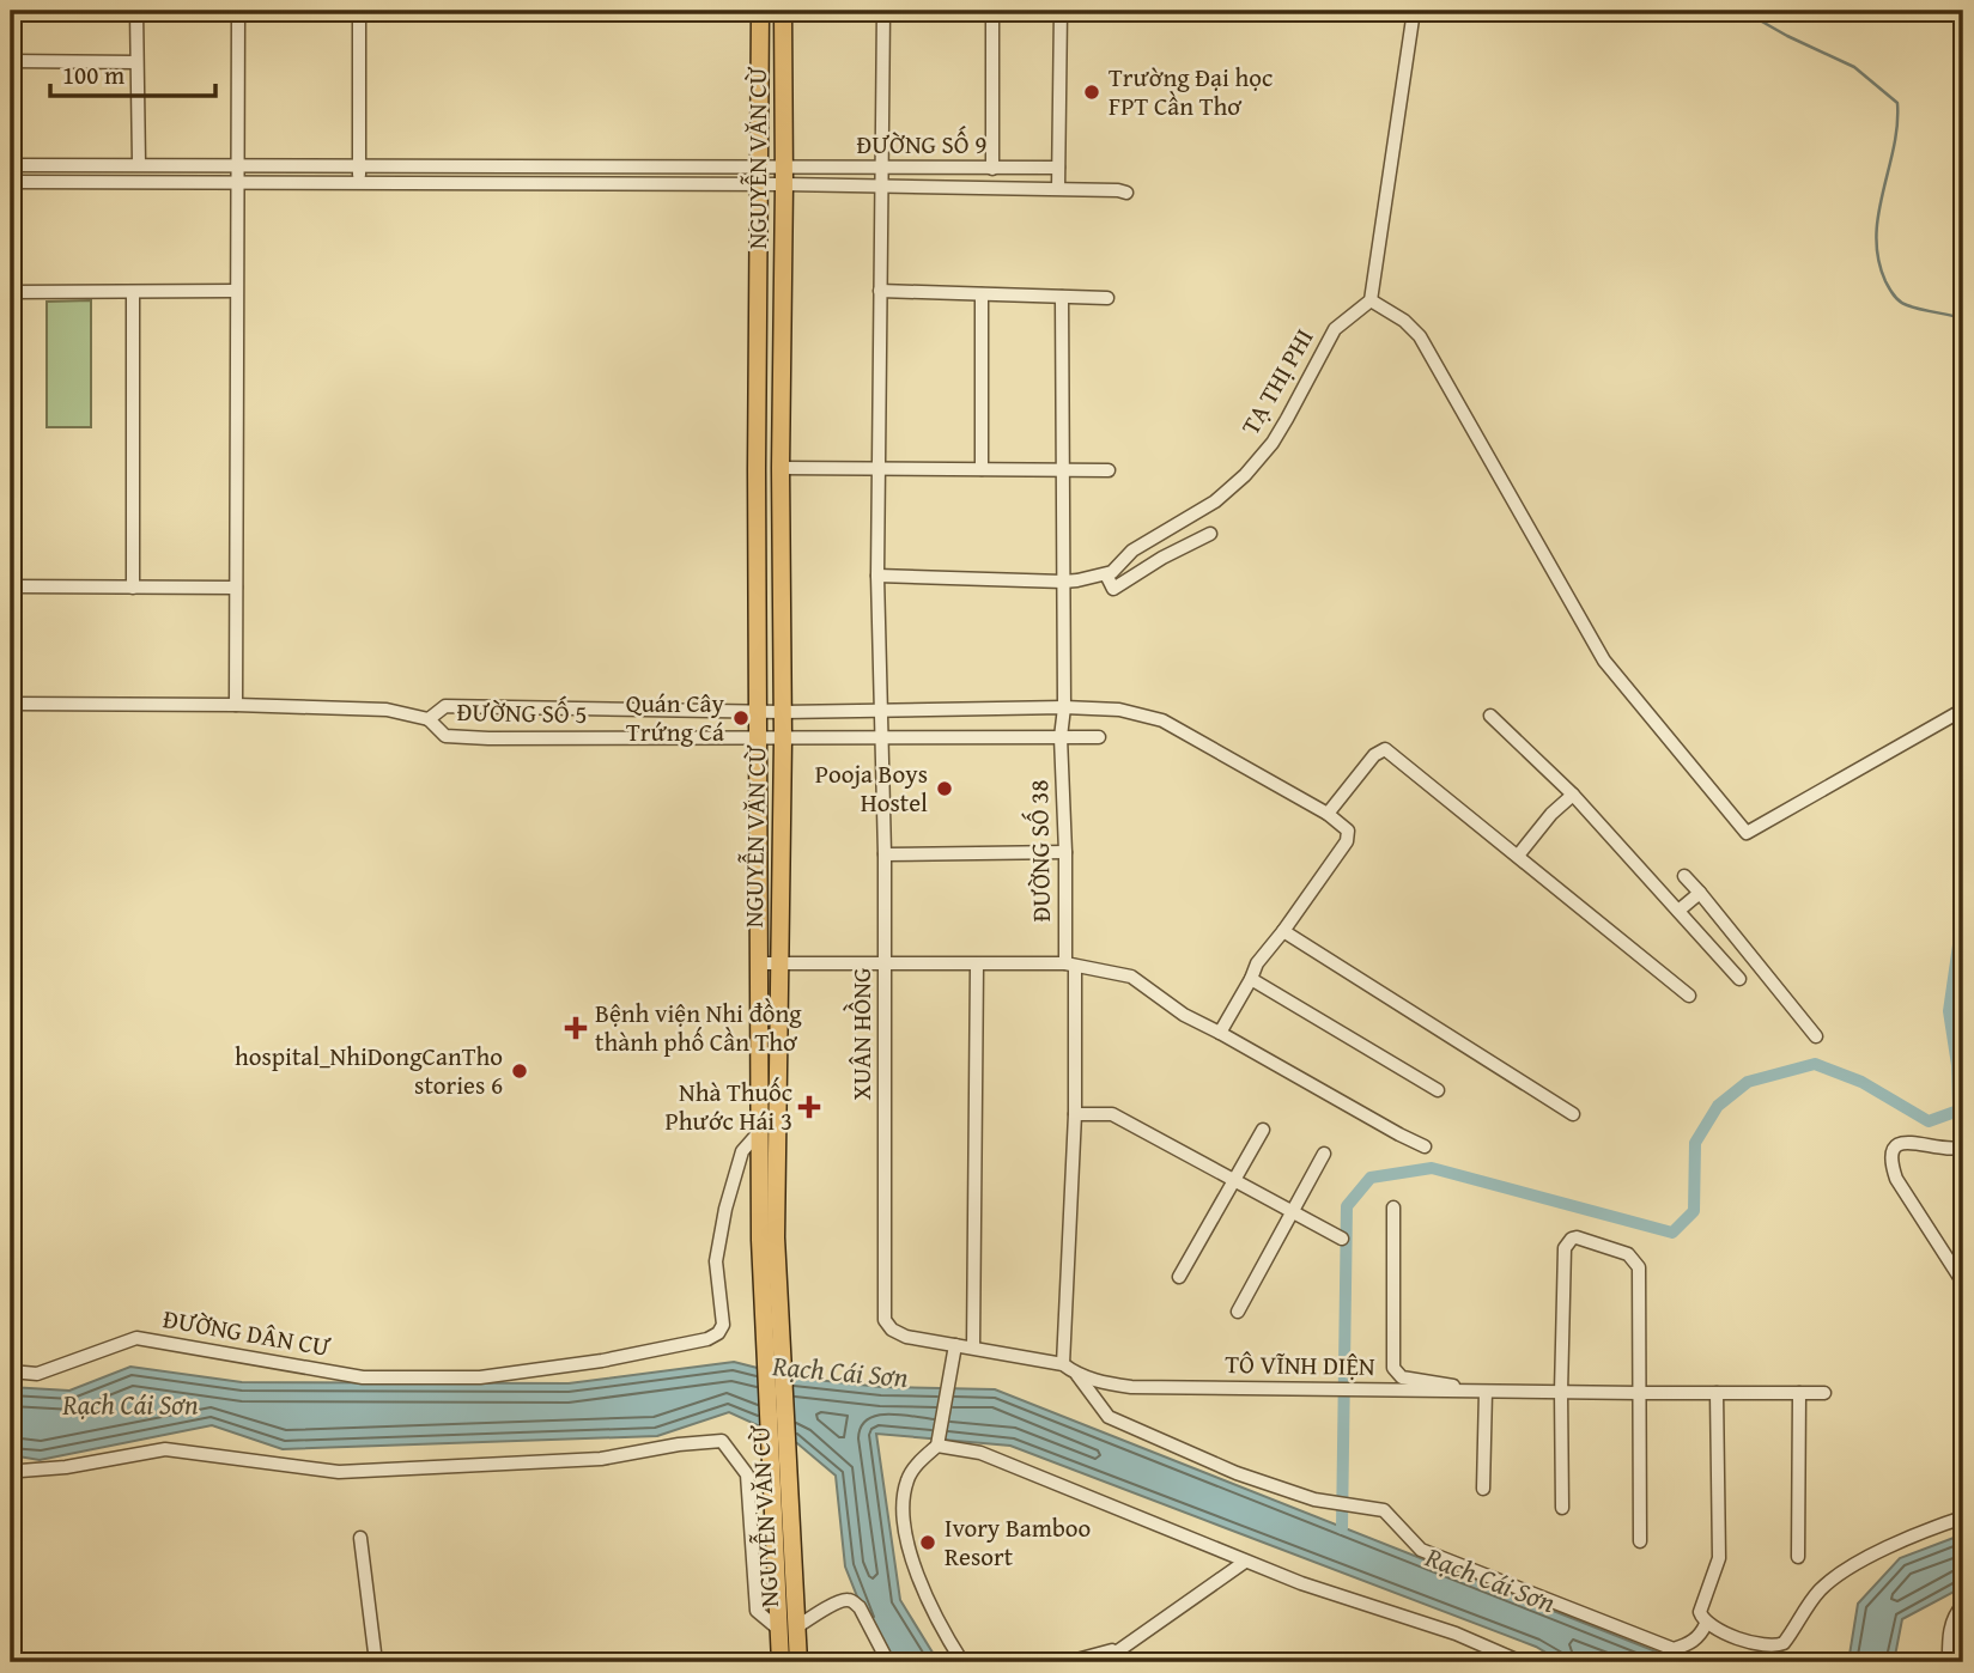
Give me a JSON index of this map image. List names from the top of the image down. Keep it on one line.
{"streets":{"main road":["NGUYỄN VĂN CỪ"],"street":["ĐƯỜNG SỐ 9","TẠ THỊ PHI","ĐƯỜNG SỐ 5","ĐƯỜNG SỐ 38","XUÂN HỒNG","ĐƯỜNG DÂN CƯ","TÔ VĨNH DIỆN"]},"crossings":[["ĐƯỜNG SỐ 9","NGUYỄN VĂN CỪ"],["ĐƯỜNG SỐ 9","XUÂN HỒNG"],["NGUYỄN VĂN CỪ","ĐƯỜNG SỐ 5"],["NGUYỄN VĂN CỪ","ĐƯỜNG DÂN CƯ"],["ĐƯỜNG SỐ 5","ĐƯỜNG SỐ 38"],["ĐƯỜNG SỐ 5","XUÂN HỒNG"],["ĐƯỜNG SỐ 38","TÔ VĨNH DIỆN"],["XUÂN HỒNG","TÔ VĨNH DIỆN"]],"water":["Rạch Cái Sơn"],"places":{"other":["Trường Đại học FPT Cần Thơ","Quán Cây Trứng Cá","Pooja Boys Hostel","hospital_NhiDongCanTho stories 6","Ivory Bamboo Resort"],"health":["Bệnh viện Nhi đồng thành phố Cần Thơ","Nhà Thuốc Phước Hái 3"]},"scale_bar":"100 m"}
